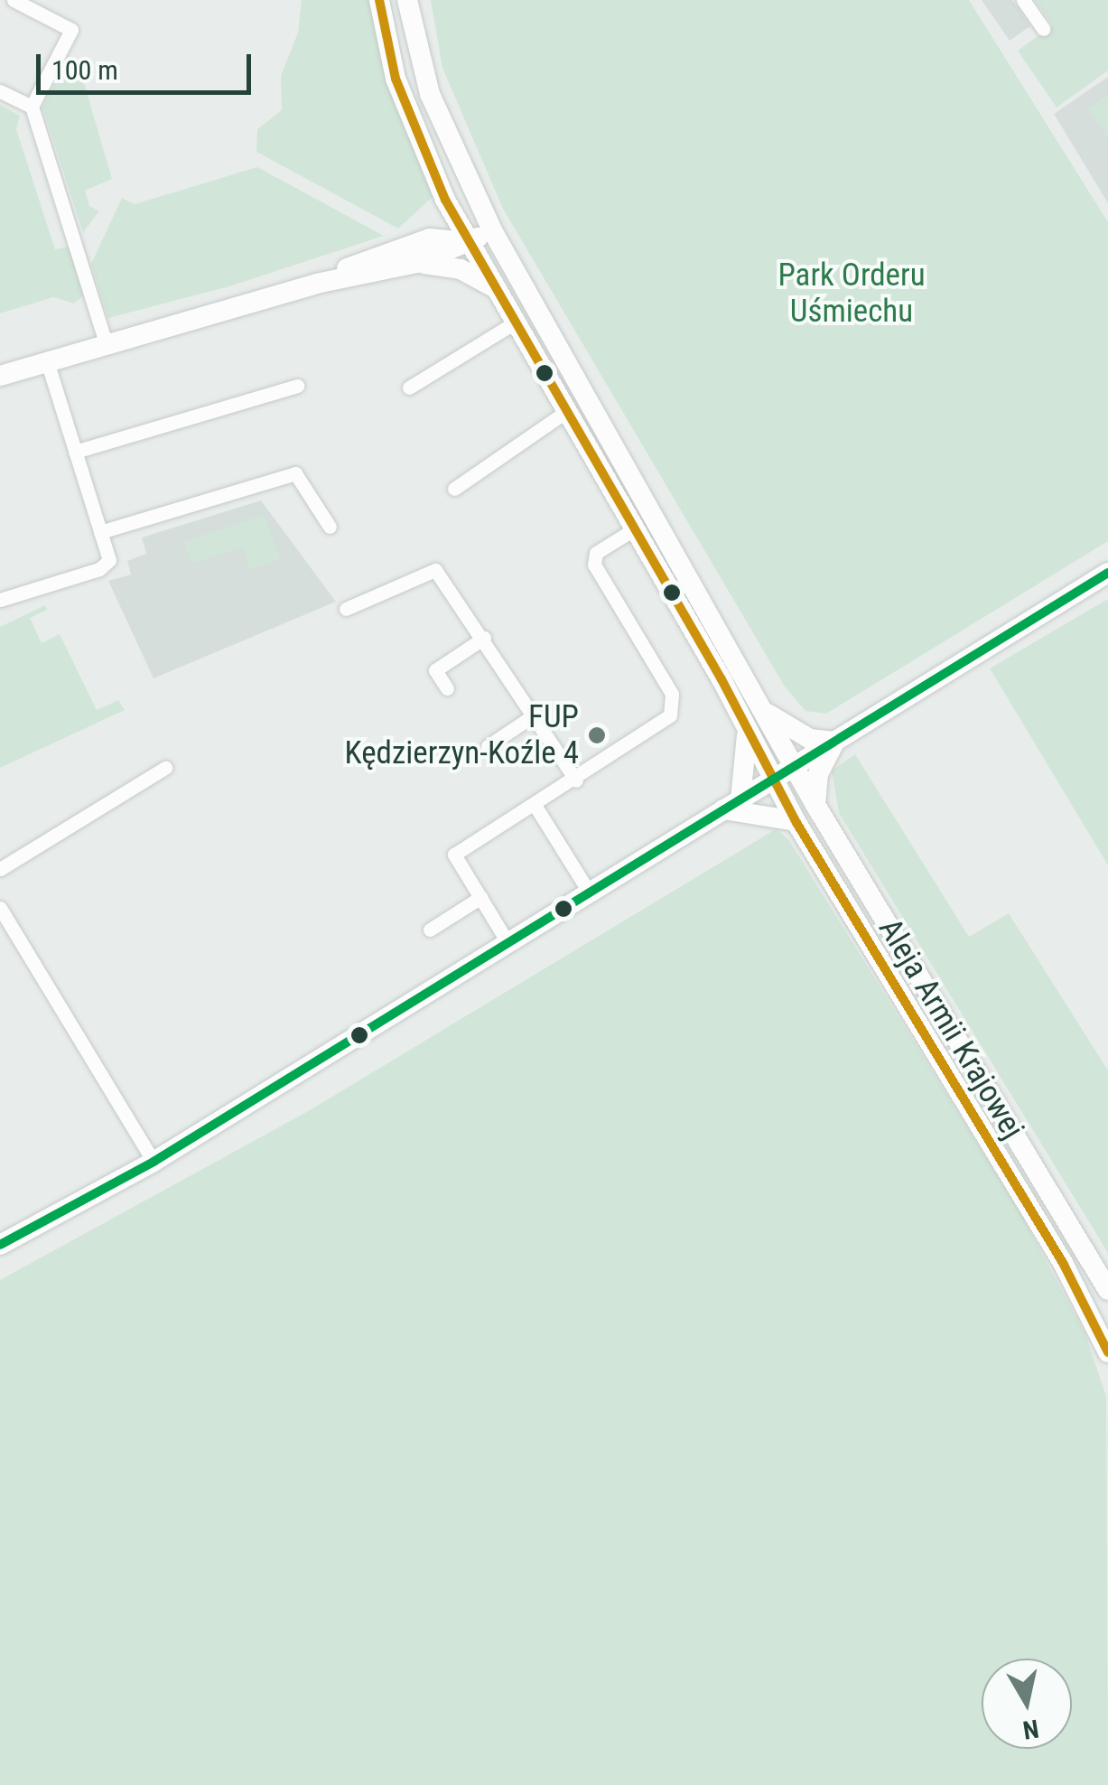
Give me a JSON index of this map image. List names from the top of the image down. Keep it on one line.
{"streets":{"street":["Aleja Armii Krajowej"]},"parks":["Park Orderu Uśmiechu"],"places":["FUP Kędzierzyn-Koźle 4"],"scale_bar":"100 m","north":"bottom"}
